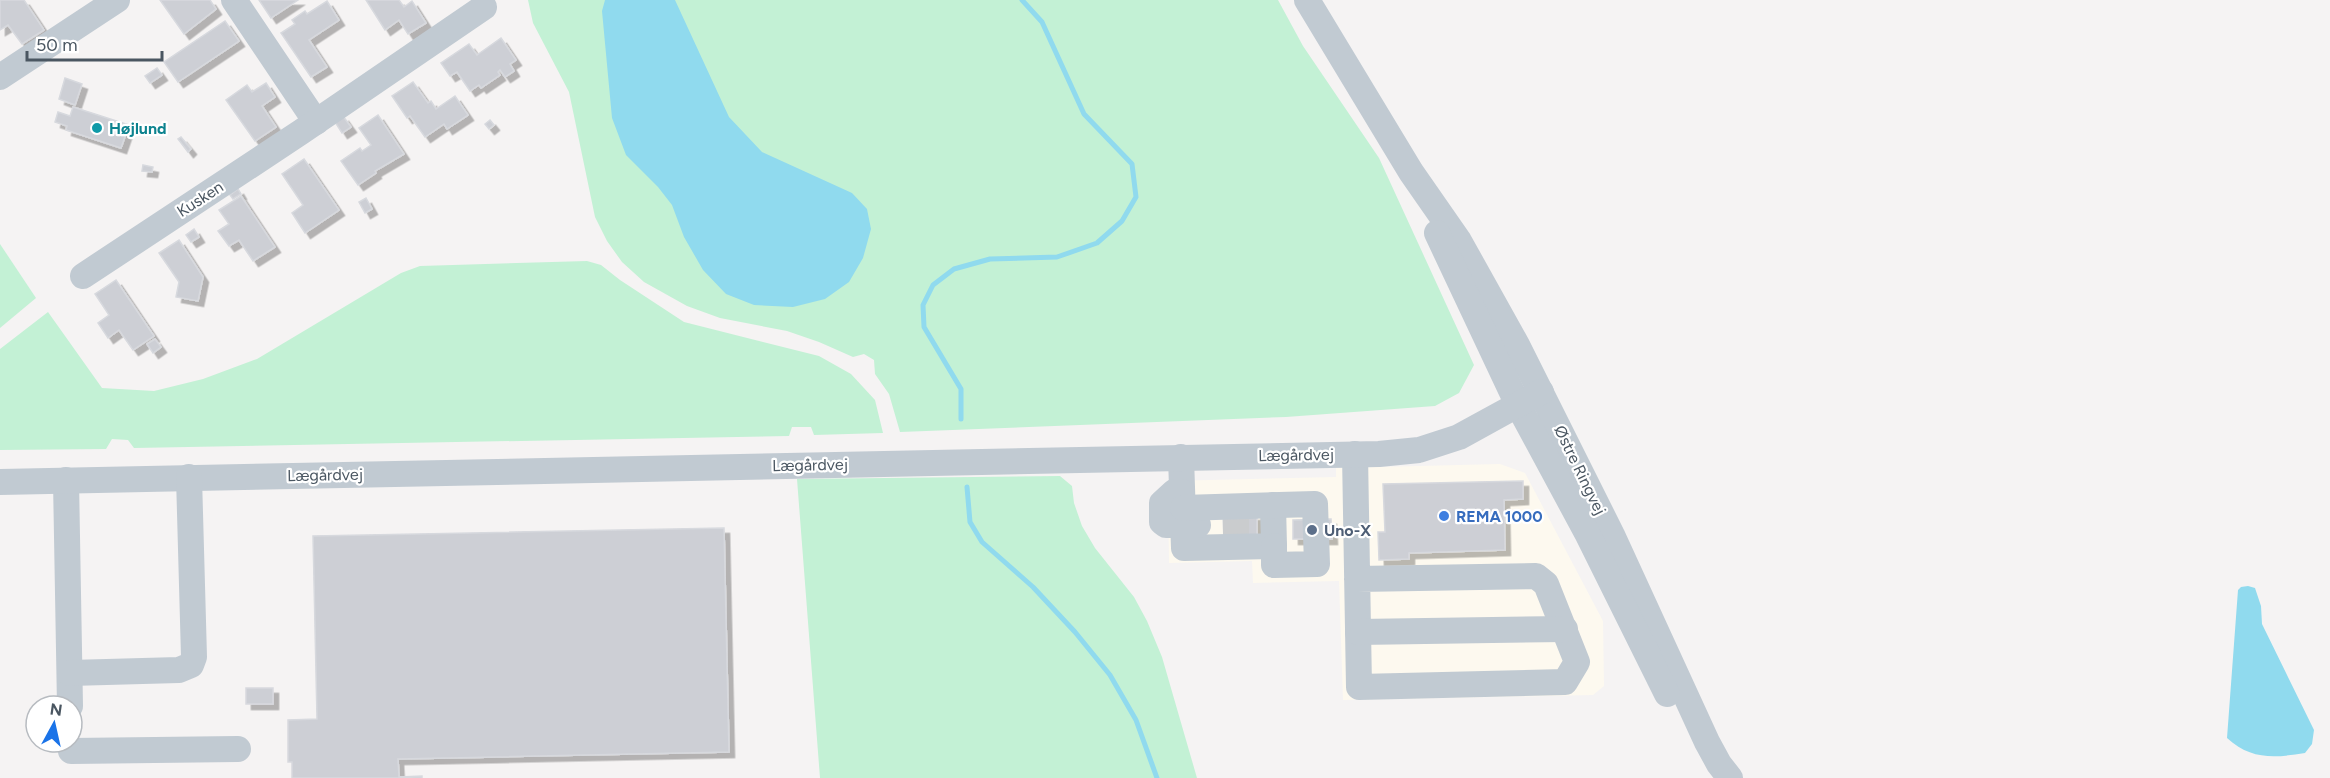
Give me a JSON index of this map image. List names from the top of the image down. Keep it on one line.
{"streets":{"street":["Kusken","Lægårdvej","Østre Ringvej"]},"crossings":[["Lægårdvej","Østre Ringvej"]],"places":["Højlund","REMA 1000","Uno-X"],"scale_bar":"50 m","north":"top"}
